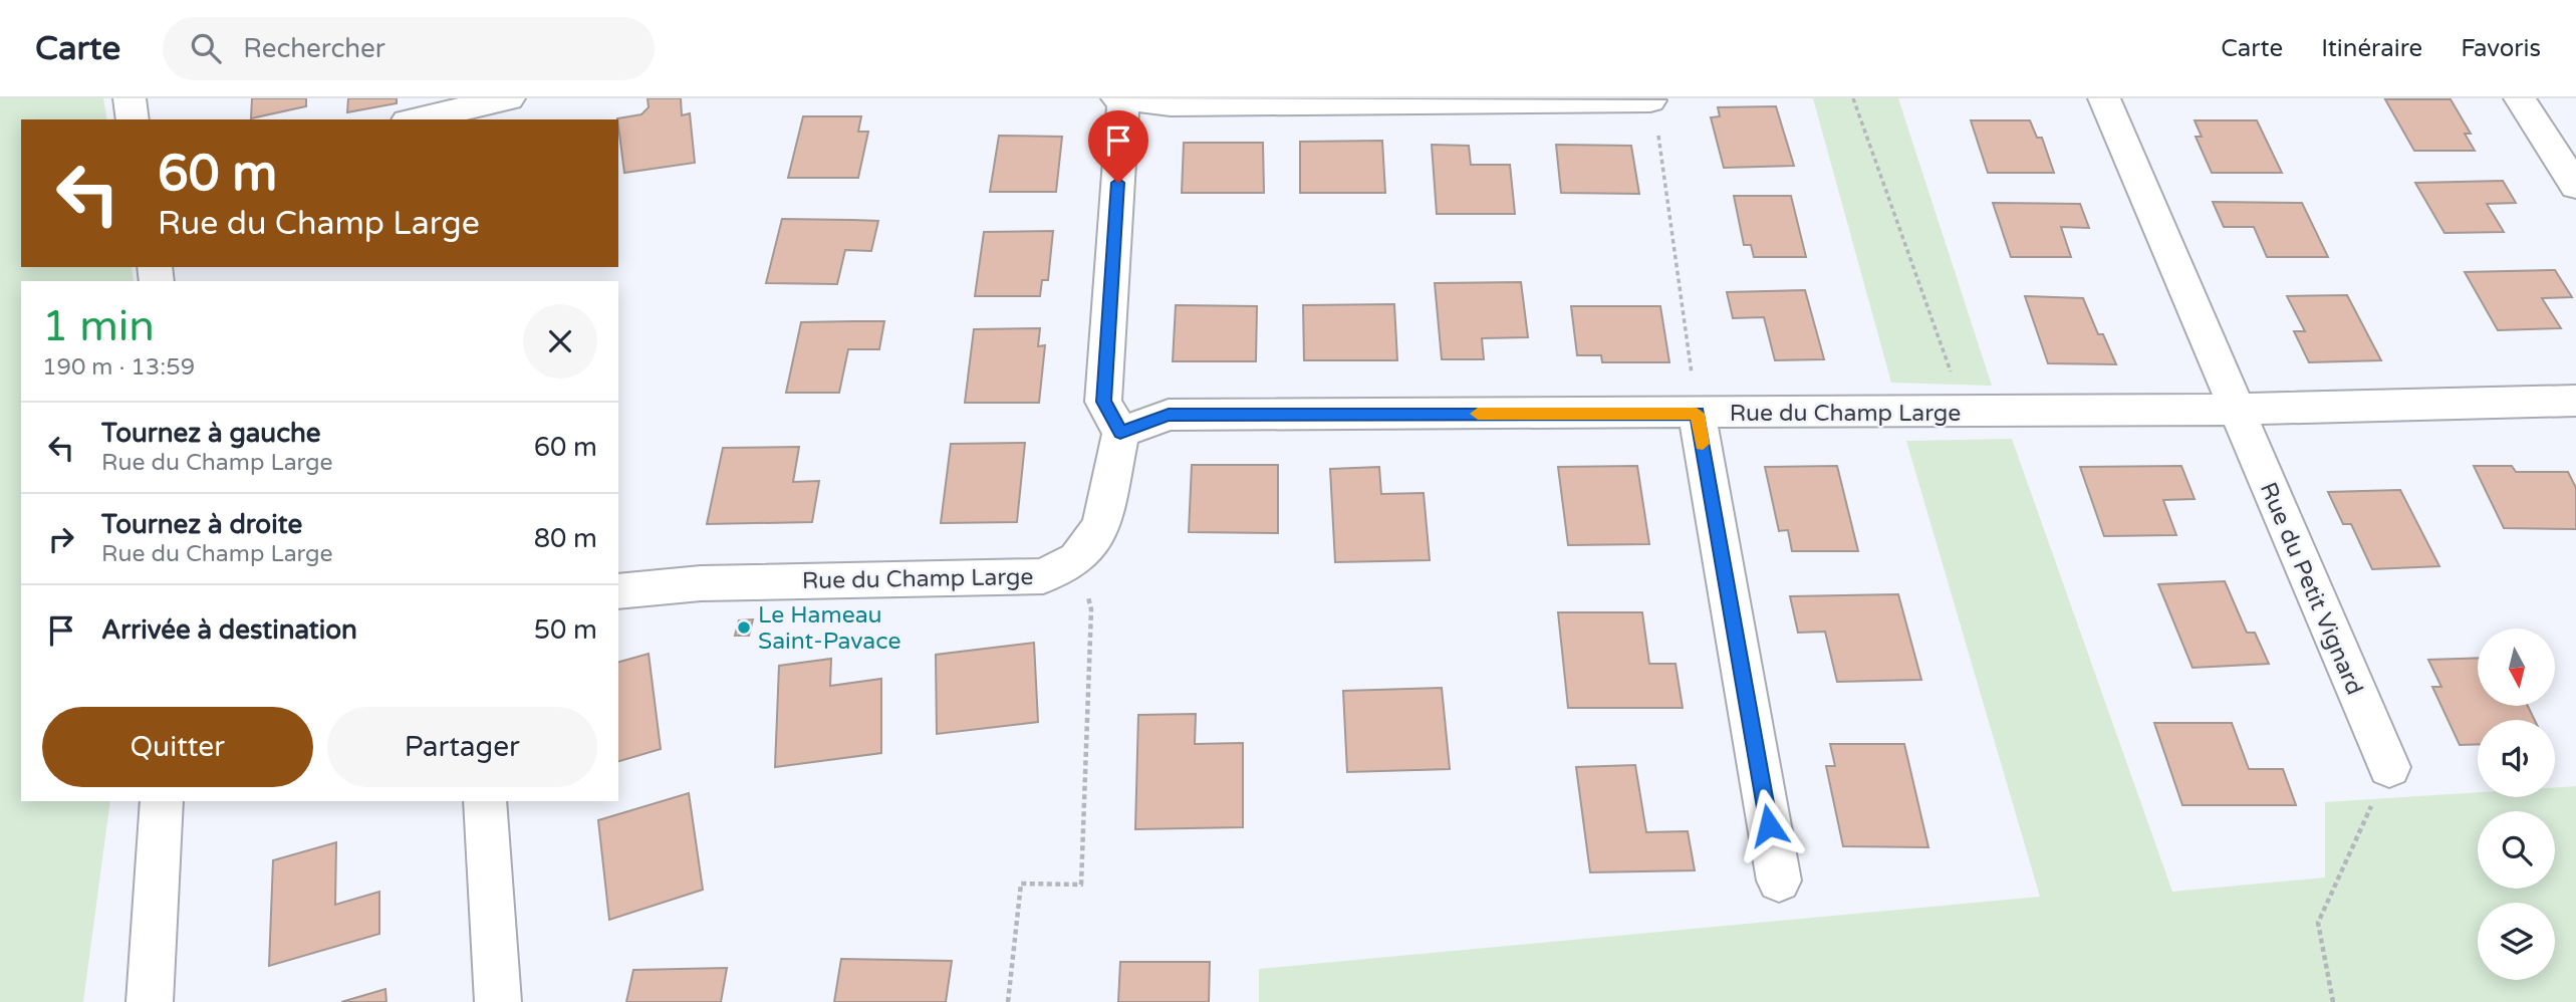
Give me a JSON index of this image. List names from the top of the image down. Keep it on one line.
{"streets":{"street":["Rue du Champ Large","Rue du Petit Vignard"]},"crossings":[["Rue du Champ Large","Rue du Petit Vignard"]],"places":["Le Hameau Saint-Pavace"],"north":"bottom","page":{"header":"Carte","search":"Rechercher","nav":["Carte","Itinéraire","Favoris"],"turn":["60 m","Rue du Champ Large"],"heading":["1 min","190 m · 13:59"],"list":[{"name":"Tournez à gauche","note":"Rue du Champ Large","value":"60 m"},{"name":"Tournez à droite","note":"Rue du Champ Large","value":"80 m"},{"name":"Arrivée à destination","value":"50 m"}],"buttons":["Quitter","Partager"]}}
